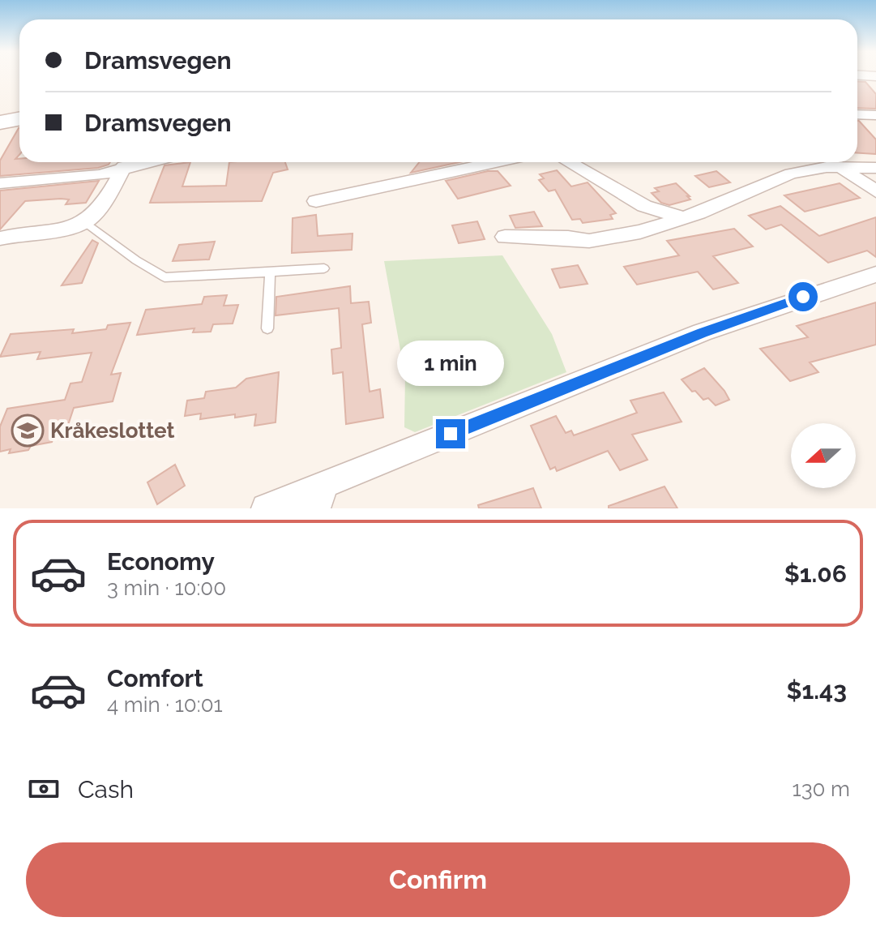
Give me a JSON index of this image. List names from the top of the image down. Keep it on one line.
{"places":{"school or university":["Kråkeslottet"]},"north":"left","page":{"banner":["Dramsvegen","Dramsvegen"],"bubble":"1 min","list":[{"name":"Economy","note":"3 min · 10:00","value":"$1.06"},{"name":"Comfort","note":"4 min · 10:01","value":"$1.43"}],"pay":["Cash","130 m"],"buttons":"Confirm"}}
